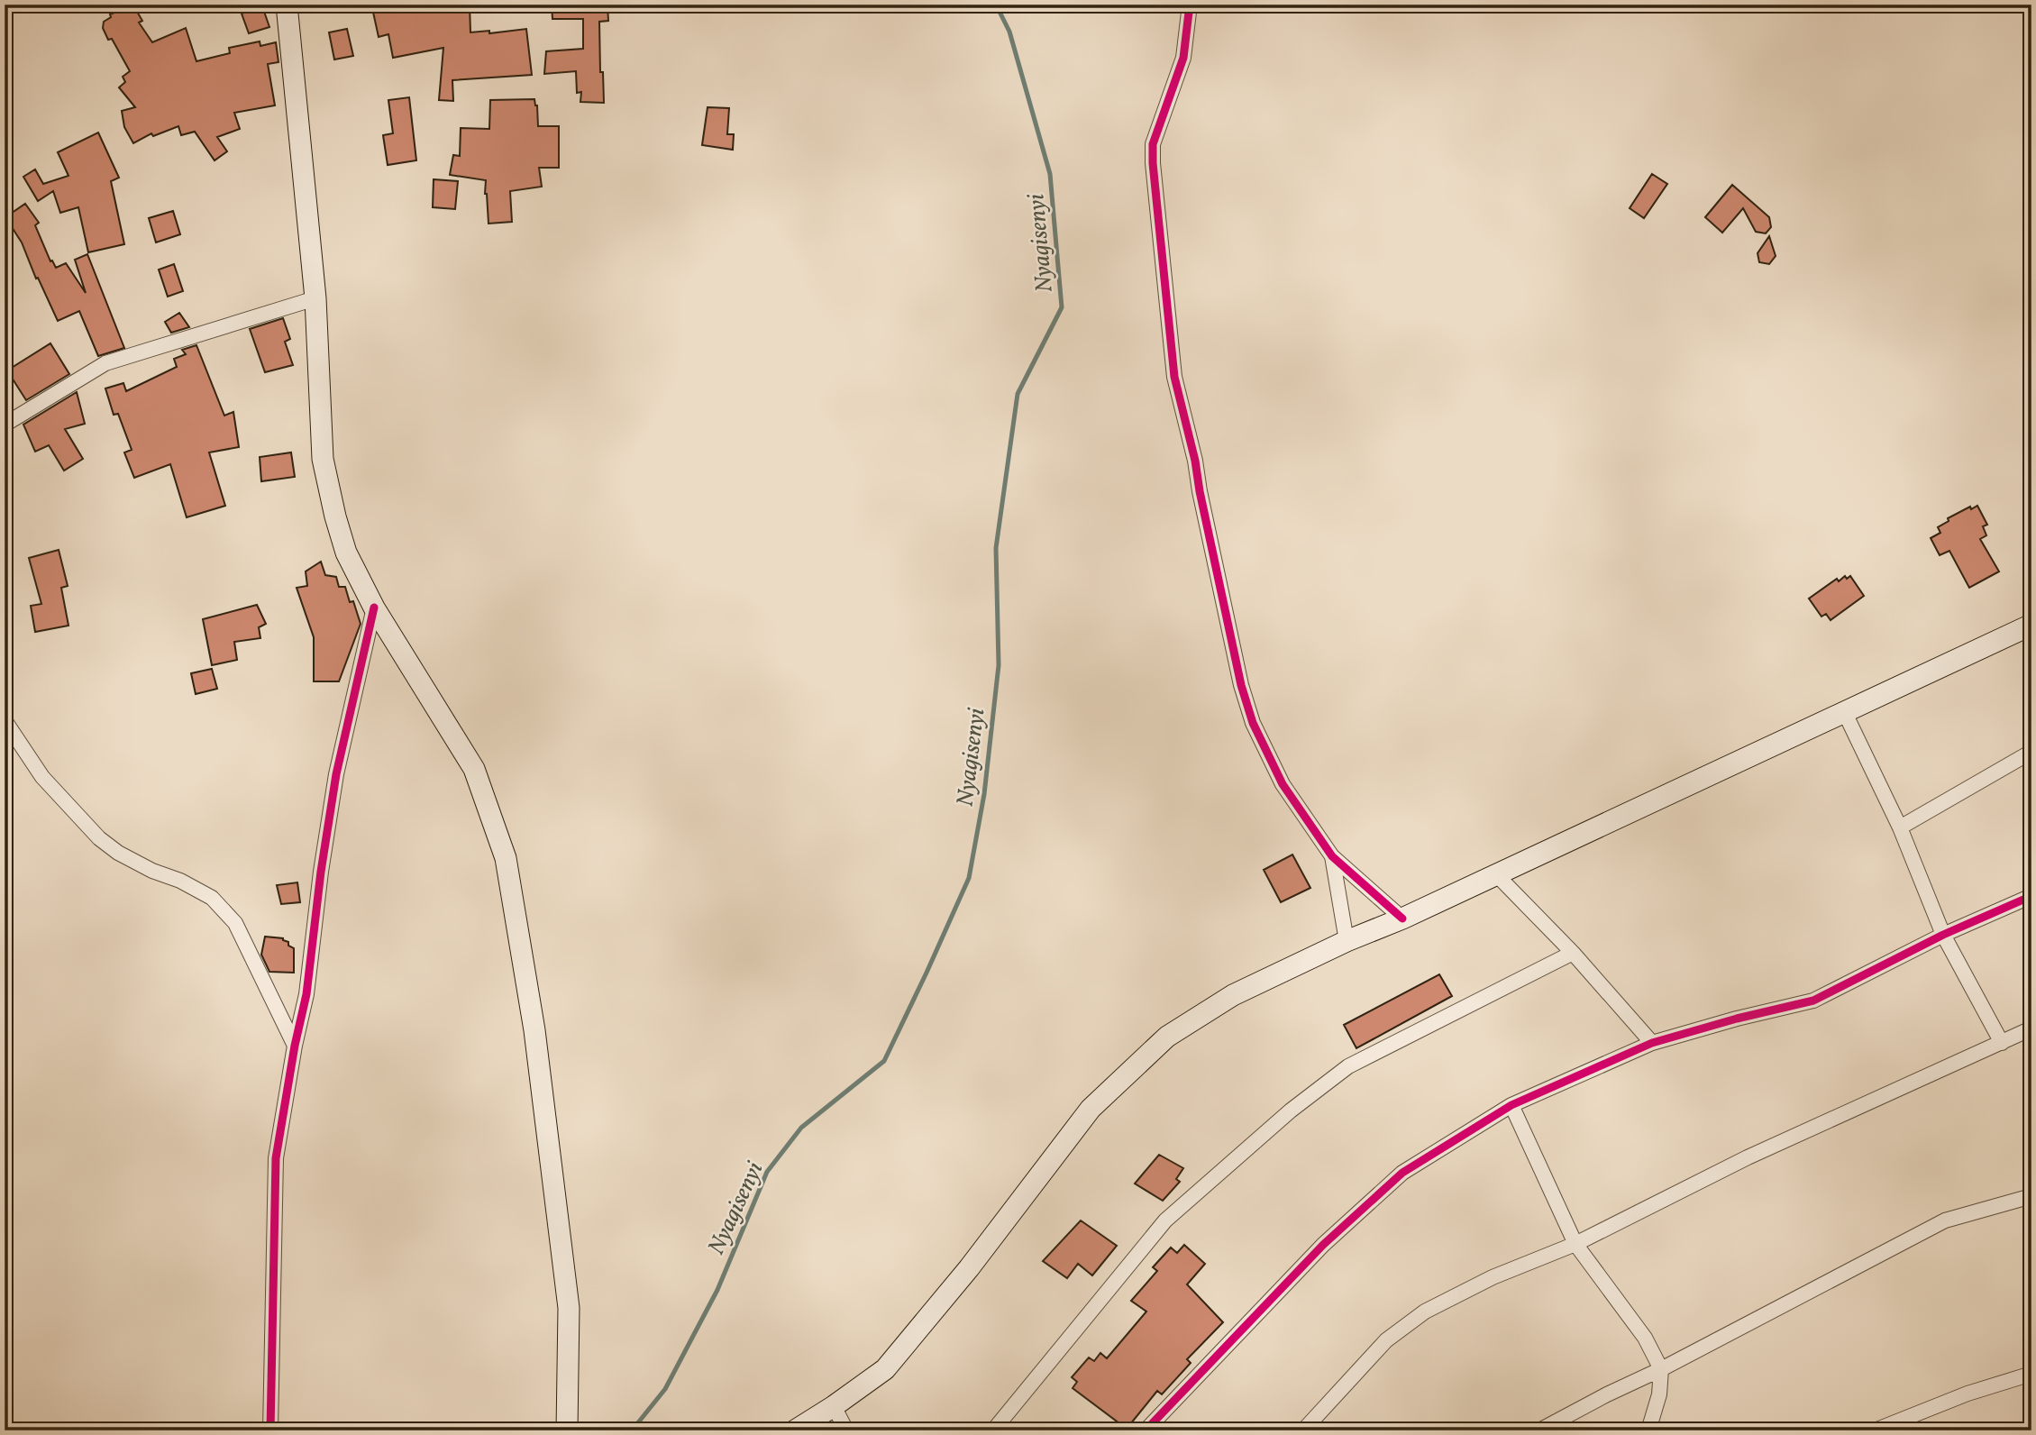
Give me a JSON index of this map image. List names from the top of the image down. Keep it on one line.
{"water":["Nyagisenyi"]}
